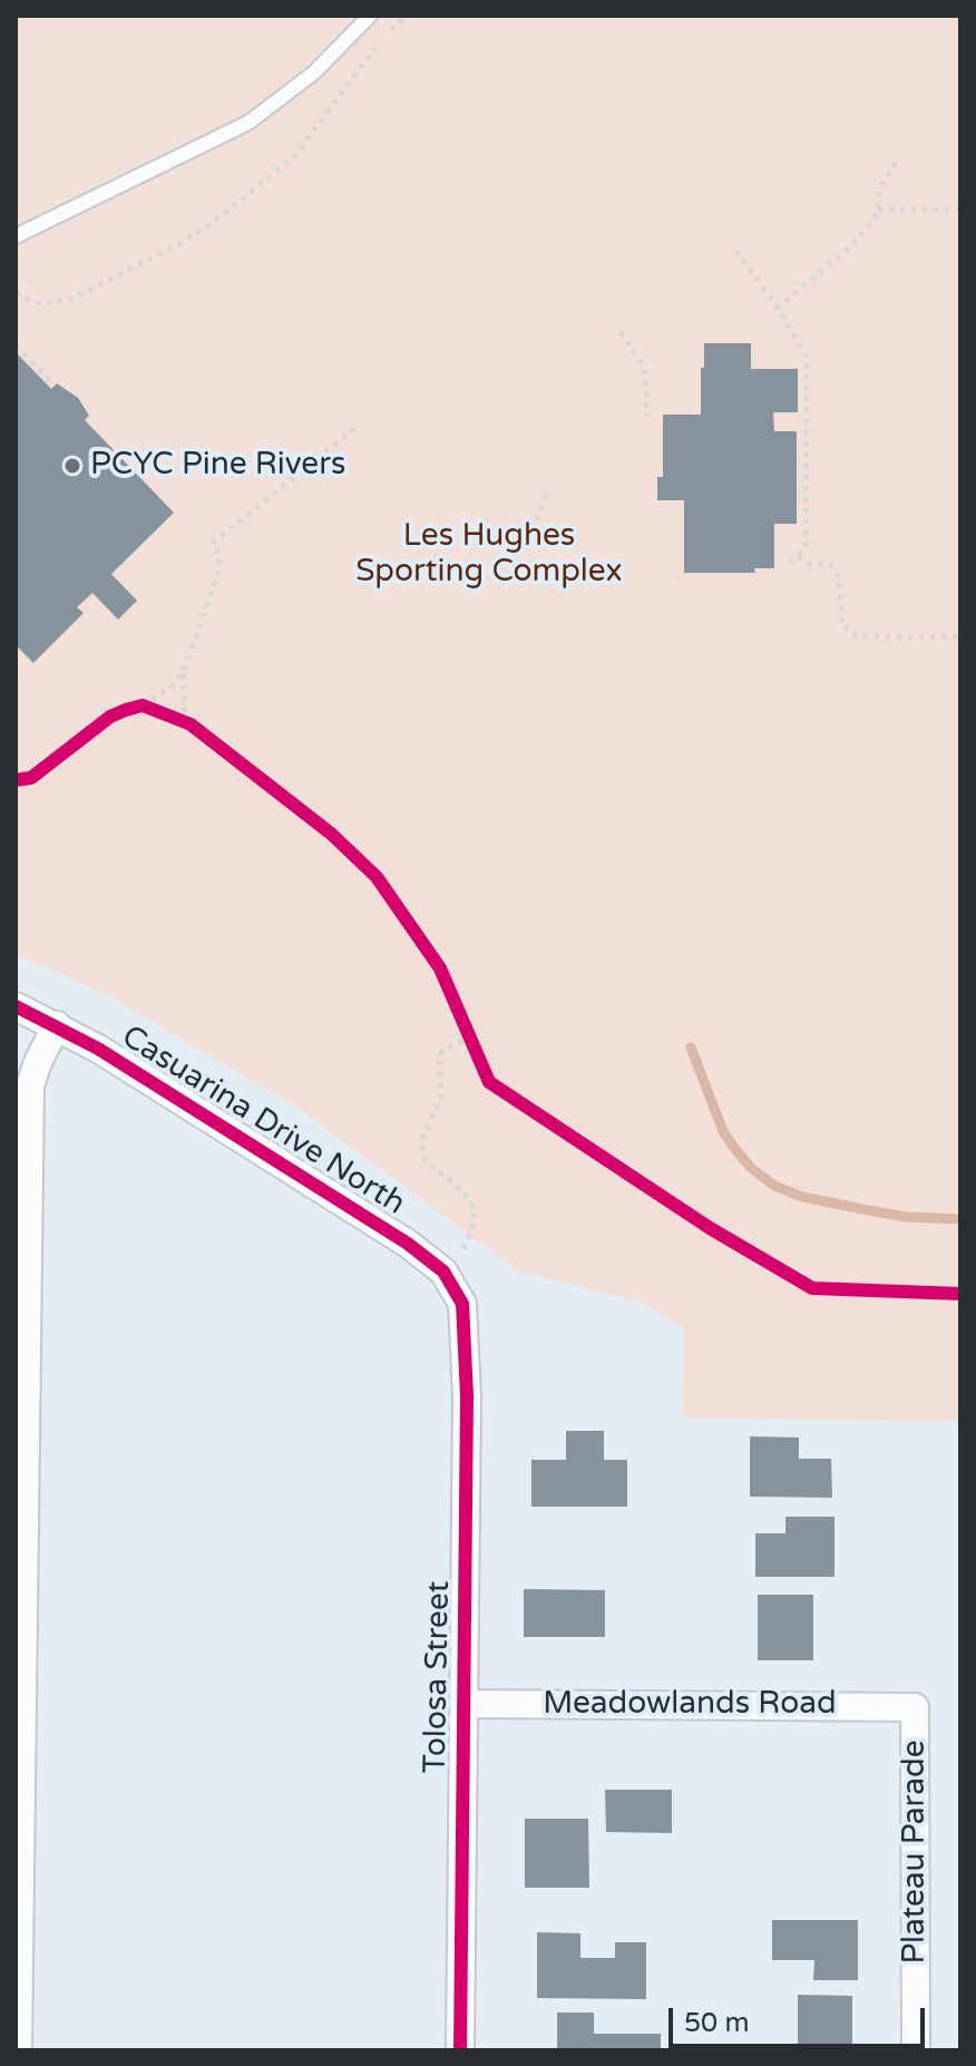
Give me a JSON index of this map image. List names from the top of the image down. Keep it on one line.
{"streets":{"street":["Casuarina Drive North","Tolosa Street","Meadowlands Road","Plateau Parade"]},"crossings":[["Casuarina Drive North","Tolosa Street"],["Tolosa Street","Meadowlands Road"],["Meadowlands Road","Plateau Parade"]],"parks":["Les Hughes Sporting Complex"],"places":["PCYC Pine Rivers"],"scale_bar":"50 m"}
